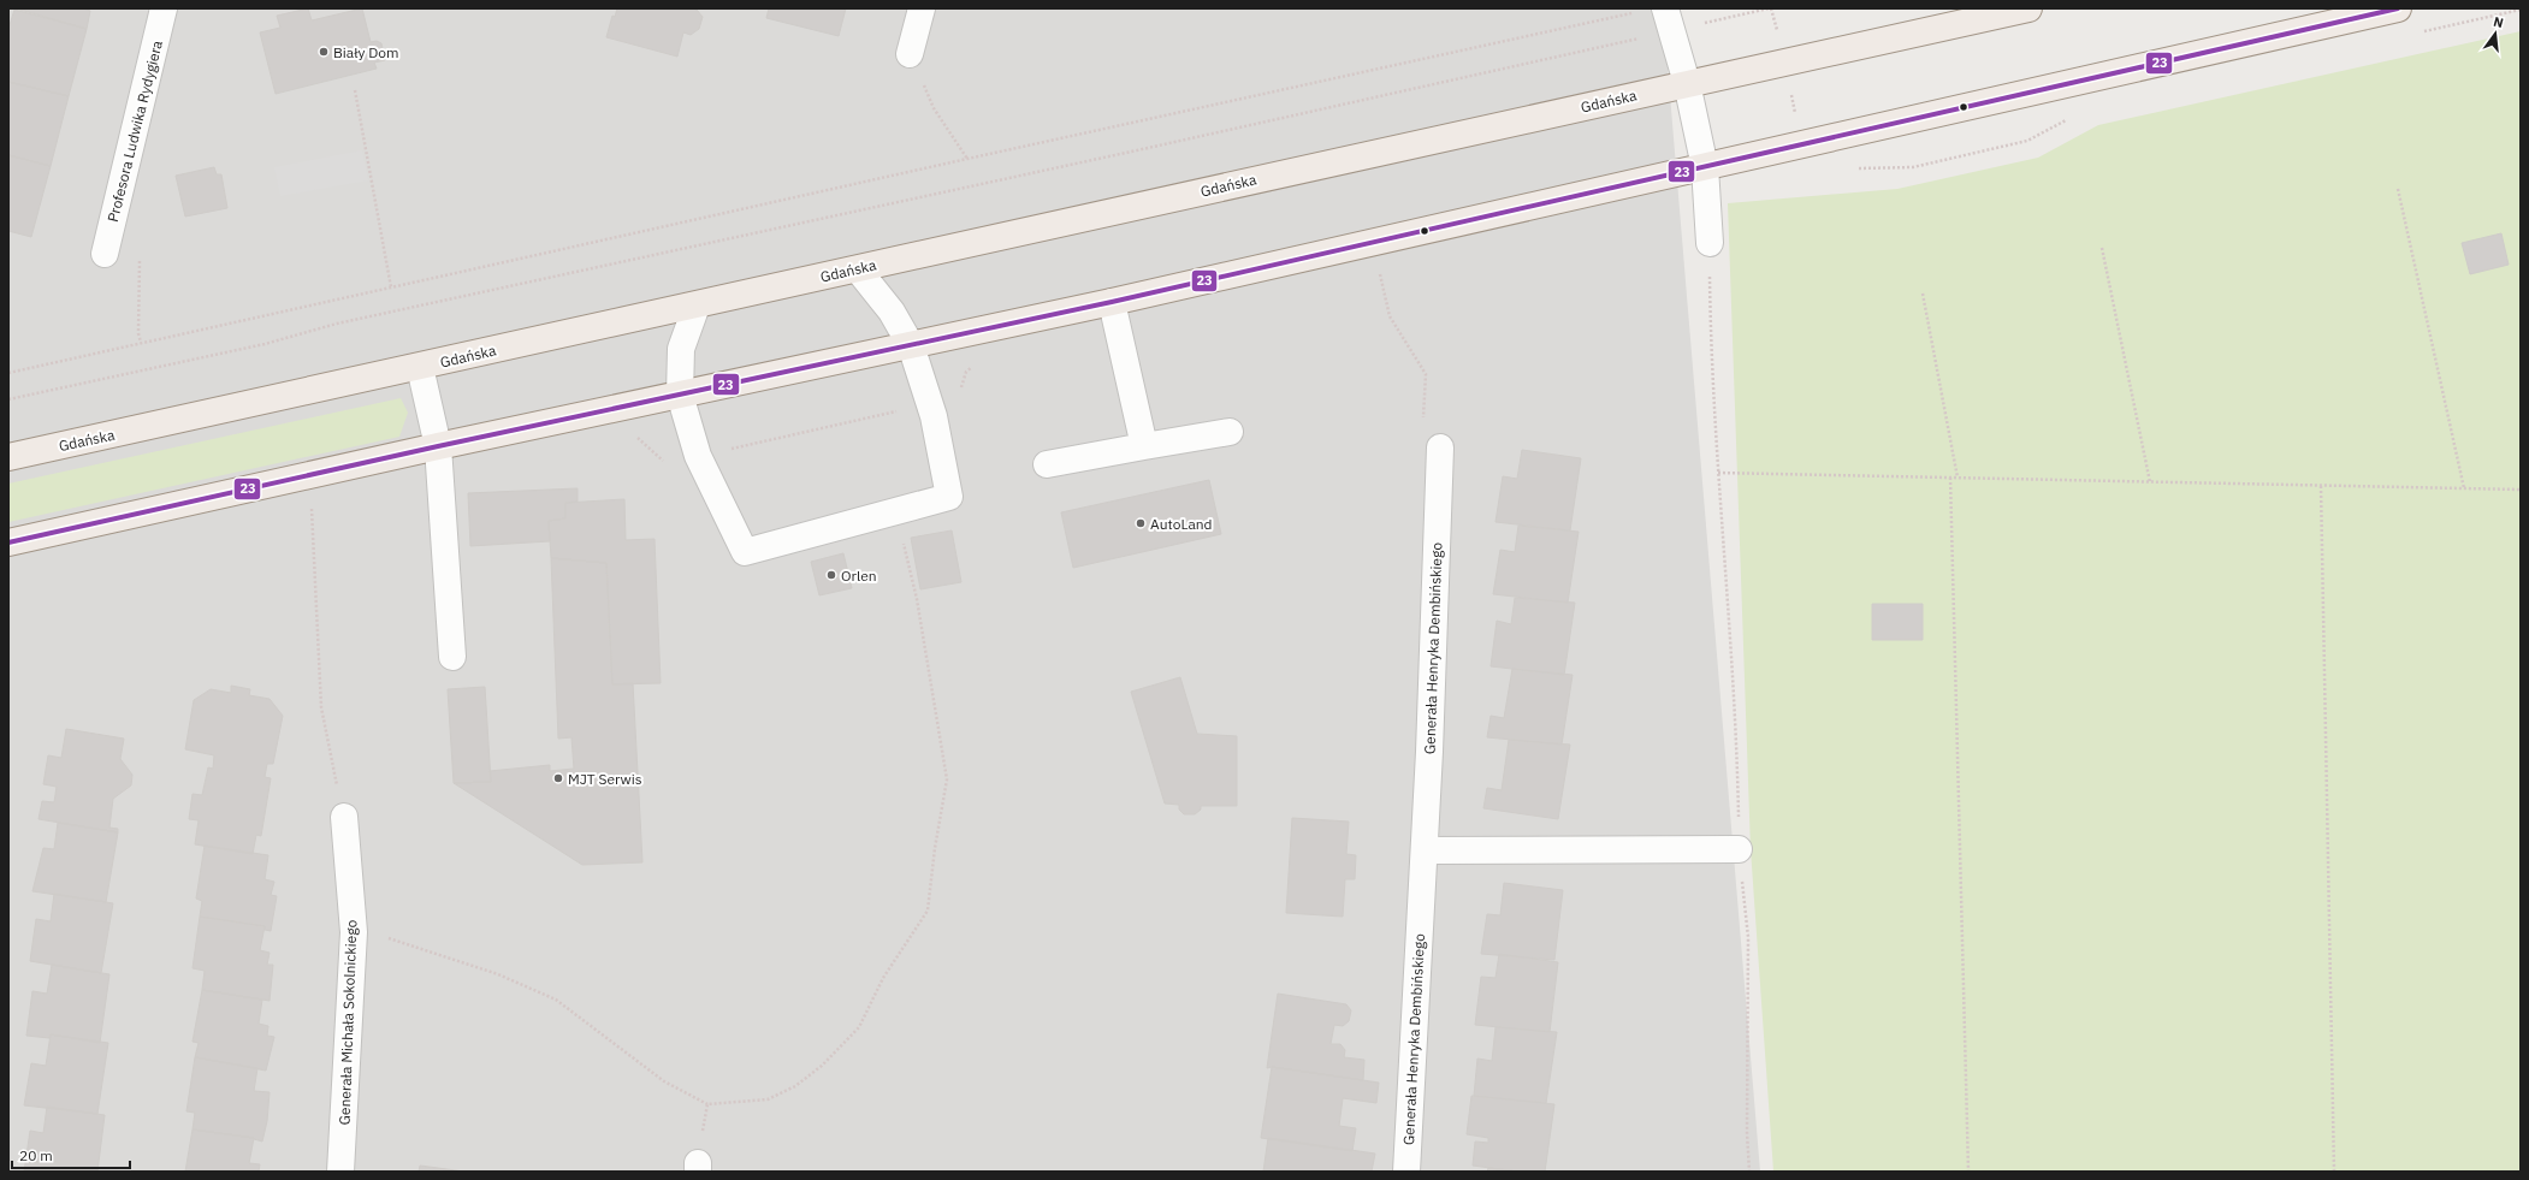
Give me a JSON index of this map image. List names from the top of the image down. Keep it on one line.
{"streets":{"main road":["Gdańska"],"street":["Profesora Ludwika Rydygiera","Generała Henryka Dembińskiego","Generała Michała Sokolnickiego"]},"places":["Biały Dom","AutoLand","Orlen","MJT Serwis"],"lines":["transit line 23"],"scale_bar":"20 m","north":"top"}
